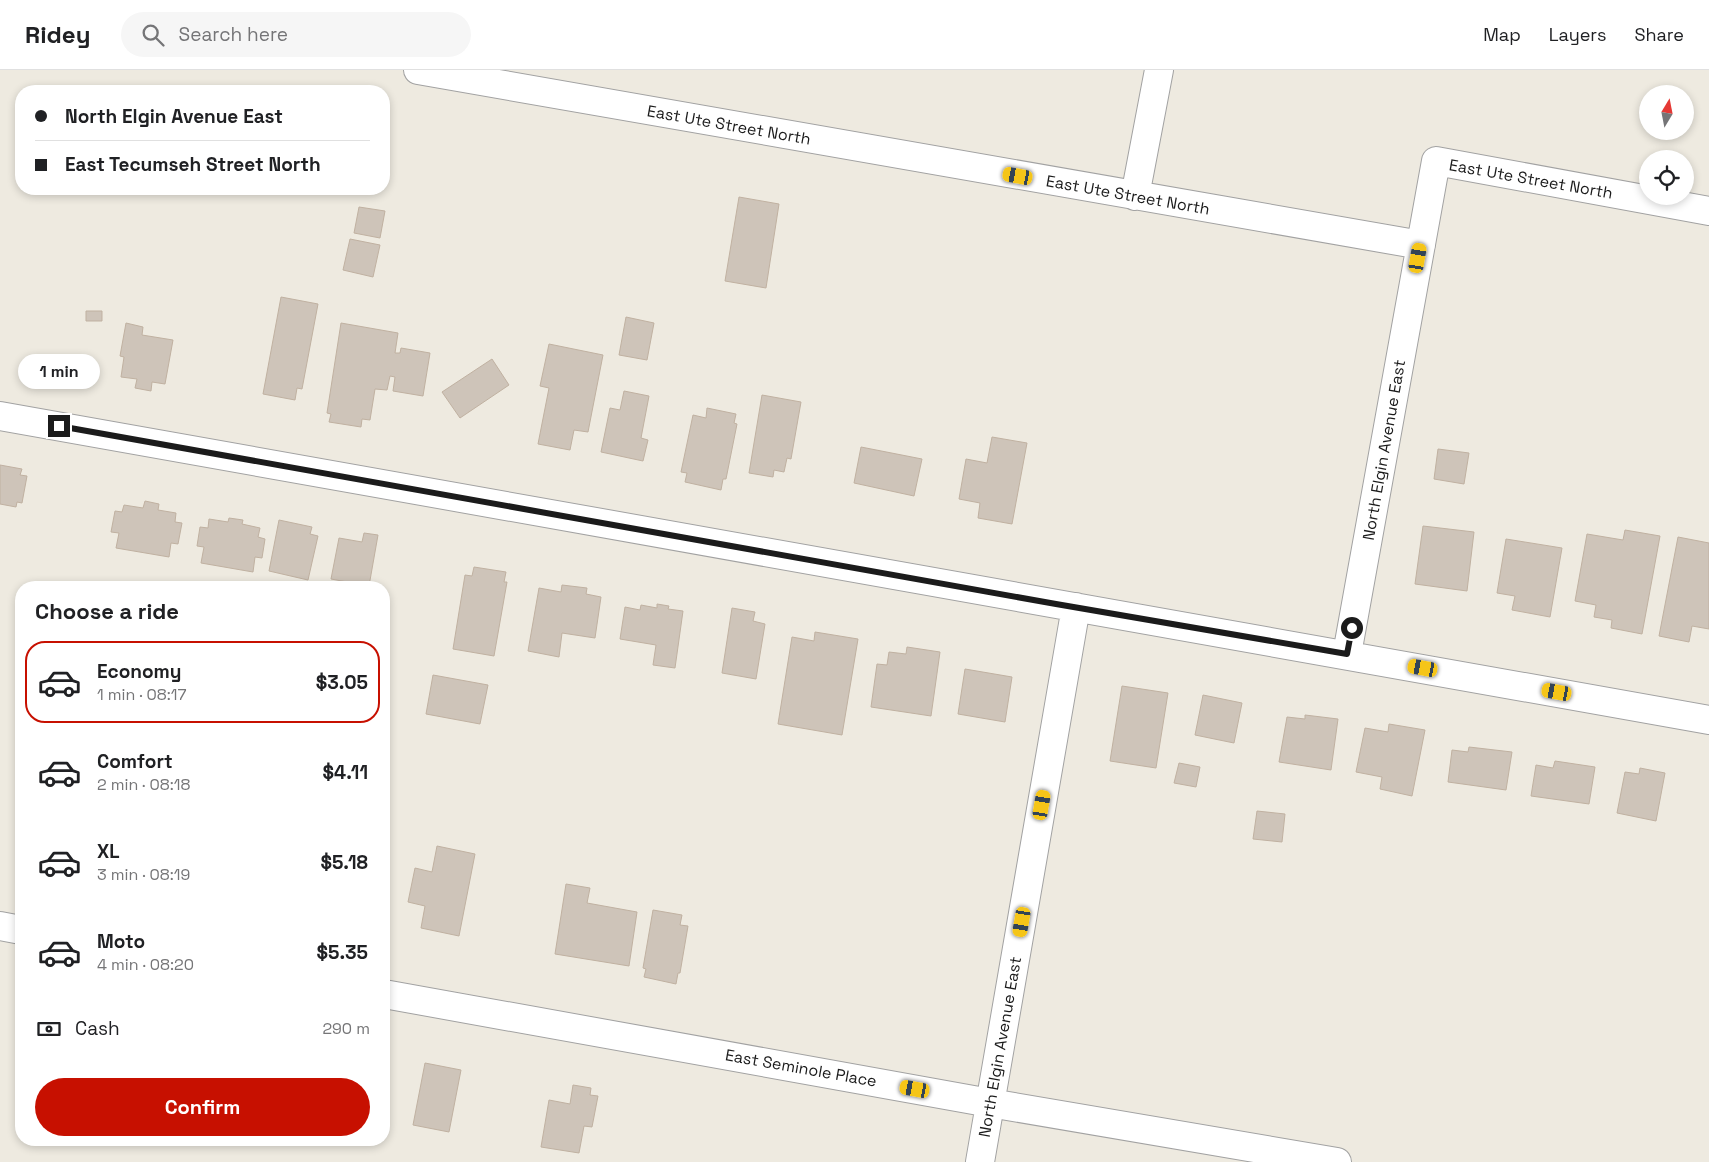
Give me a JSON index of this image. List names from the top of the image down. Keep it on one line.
{"streets":{"street":["East Ute Street North","North Elgin Avenue East","East Seminole Place"]},"crossings":[["East Ute Street North","North Elgin Avenue East"],["North Elgin Avenue East","East Seminole Place"]],"north":"top","page":{"header":"Ridey","search":"Search here","nav":["Map","Layers","Share"],"banner":["North Elgin Avenue East","East Tecumseh Street North"],"bubble":"1 min","heading":"Choose a ride","list":[{"name":"Economy","note":"1 min · 08:17","value":"$3.05"},{"name":"Comfort","note":"2 min · 08:18","value":"$4.11"},{"name":"XL","note":"3 min · 08:19","value":"$5.18"},{"name":"Moto","note":"4 min · 08:20","value":"$5.35"}],"pay":["Cash","290 m"],"buttons":"Confirm"}}
